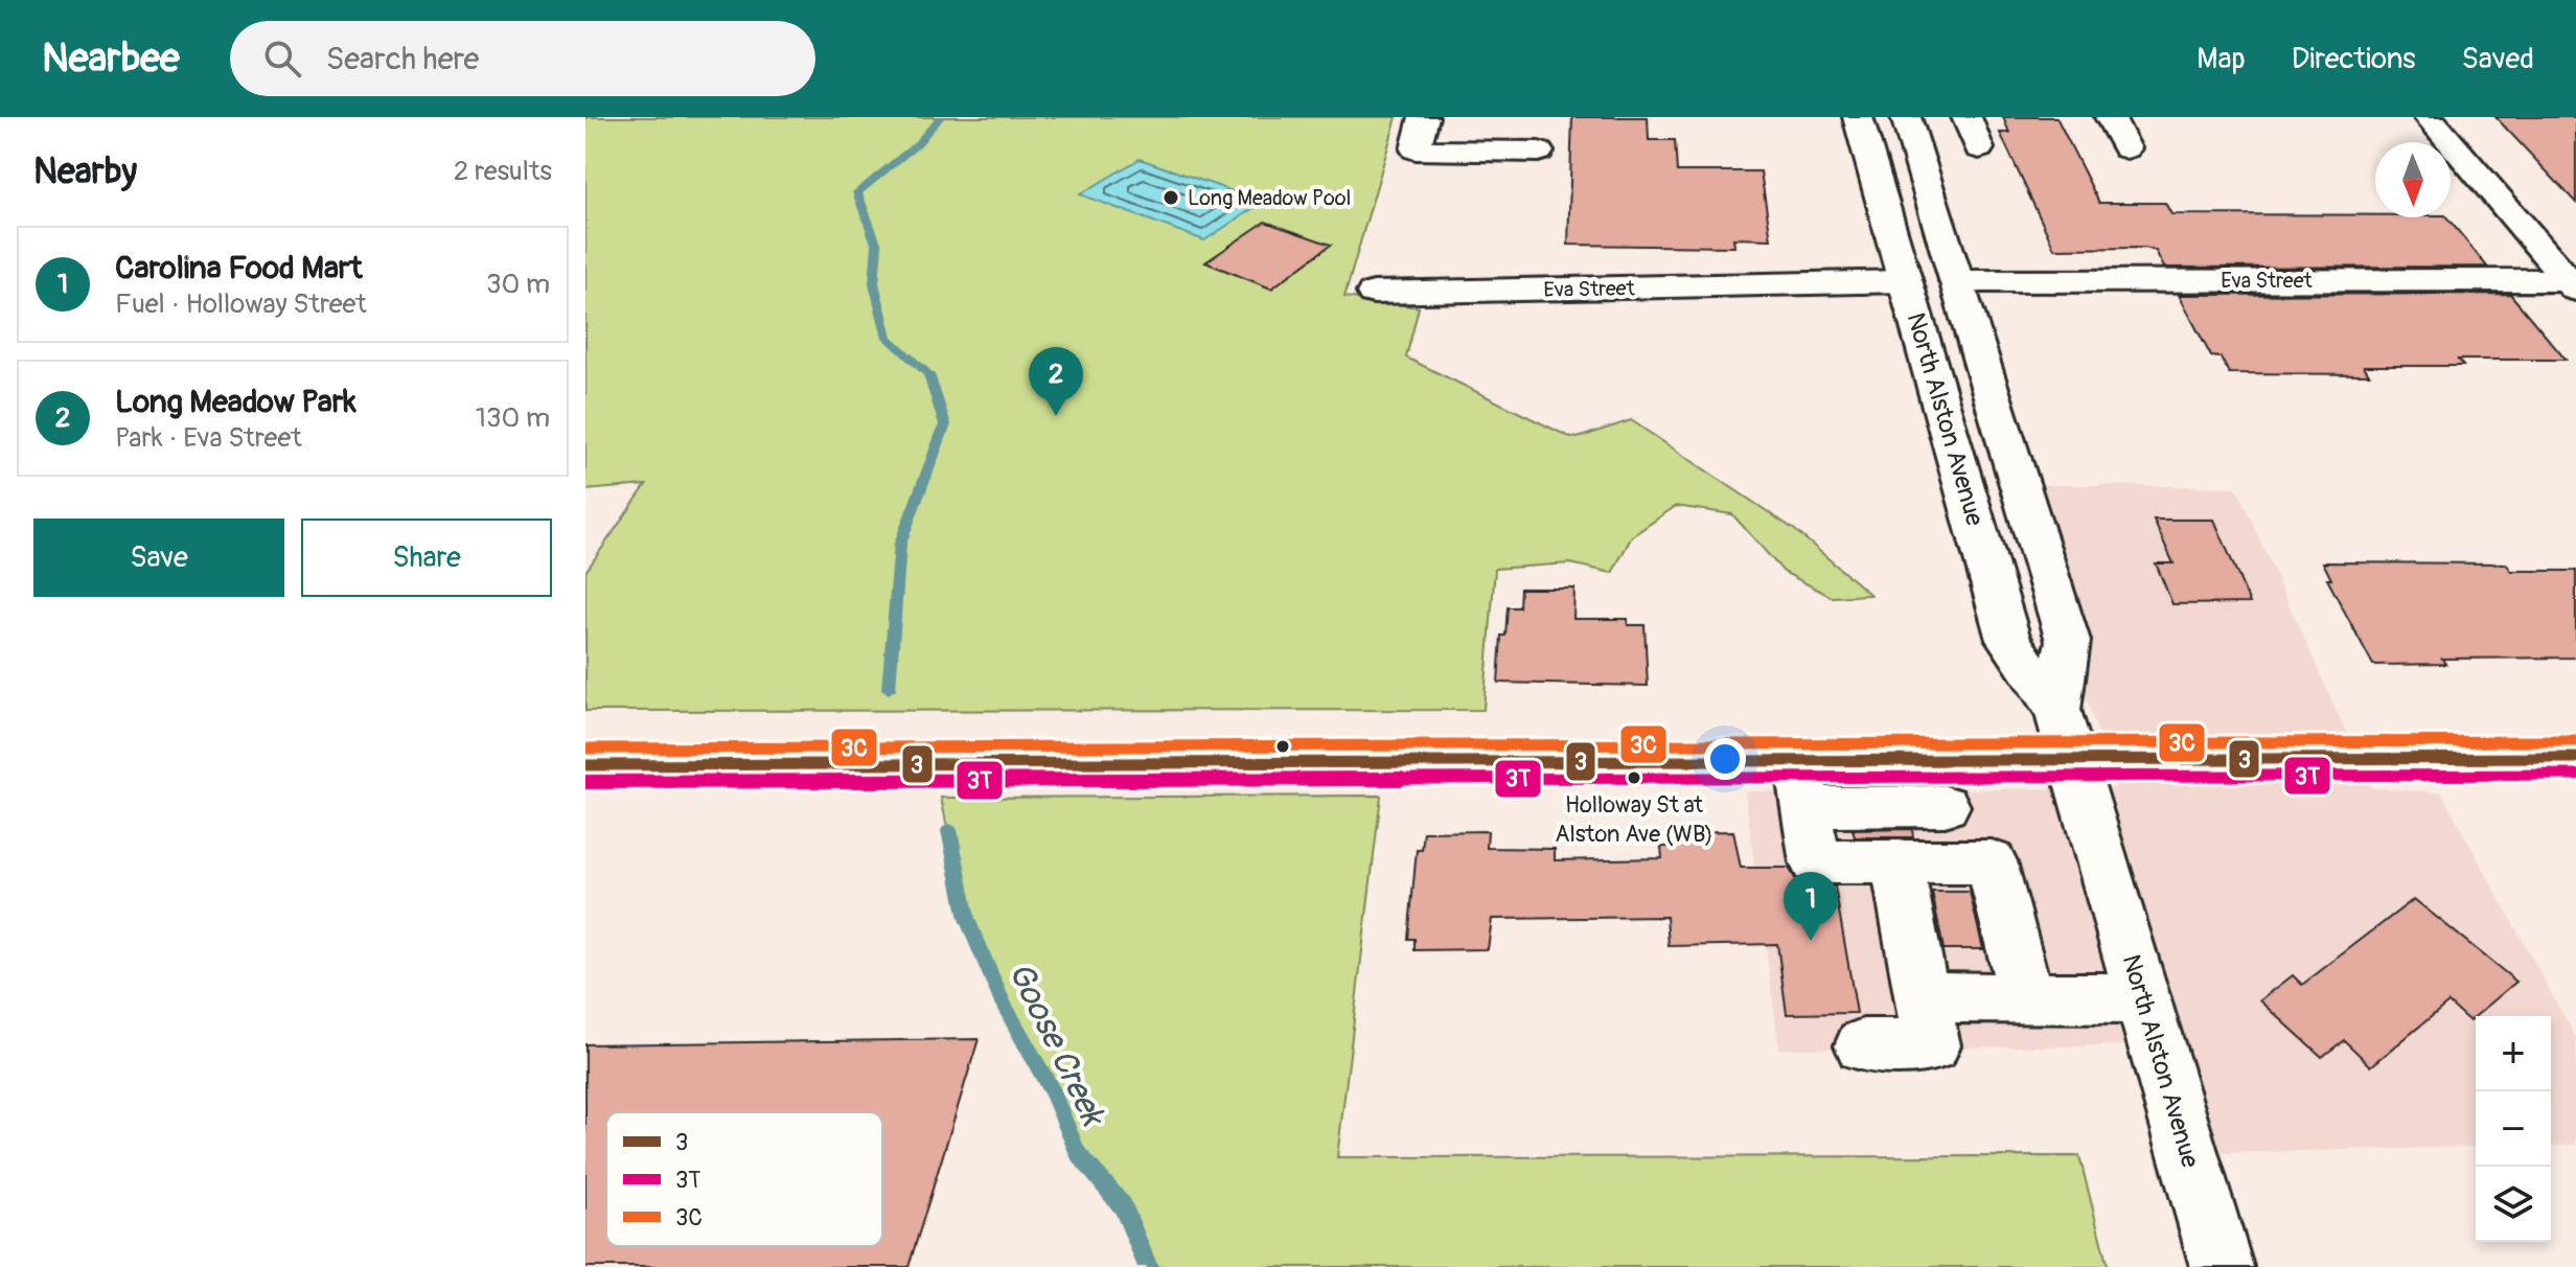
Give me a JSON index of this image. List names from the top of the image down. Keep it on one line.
{"streets":{"main road":["Eva Street","North Alston Avenue"]},"crossings":[["Eva Street","North Alston Avenue"]],"water":["Goose Creek"],"places":["Long Meadow Pool","Holloway St at Alston Ave (WB)"],"lines":["transit line 3C","transit line 3","transit line 3T"],"legend":["3","3T","3C"],"north":"bottom","page":{"header":"Nearbee","search":"Search here","nav":["Map","Directions","Saved"],"heading":["Nearby","2 results"],"list":[{"mark":"1","name":"Carolina Food Mart","note":"Fuel · Holloway Street","value":"30 m"},{"mark":"2","name":"Long Meadow Park","note":"Park · Eva Street","value":"130 m"}],"pins":["2","1"],"buttons":["Save","Share"],"map_buttons":["+","−"]}}
